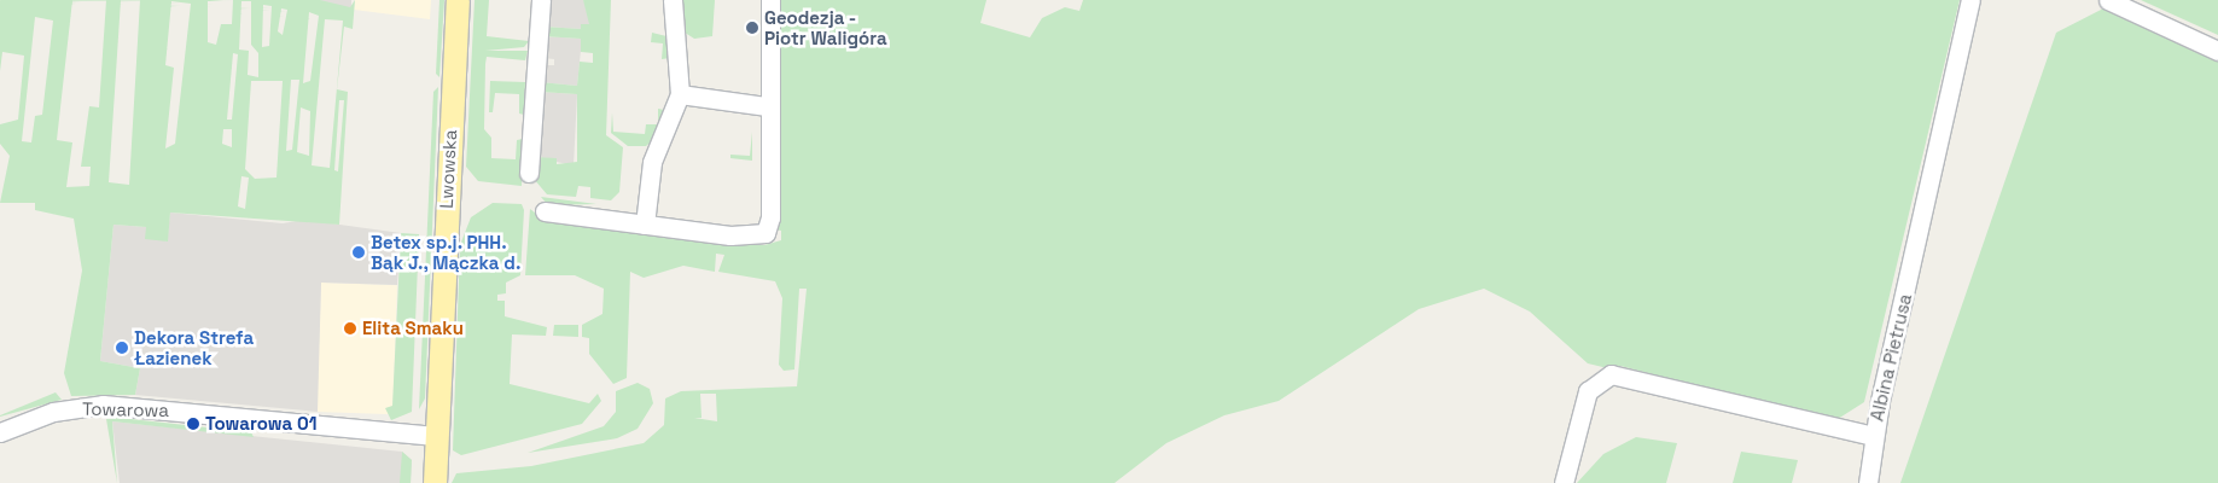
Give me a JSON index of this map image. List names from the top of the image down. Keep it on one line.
{"streets":{"main road":["Lwowska"],"street":["Albina Pietrusa","Towarowa"]},"crossings":[["Lwowska","Towarowa"]],"places":["Geodezja - Piotr Waligóra","Betex sp.j. PHH. Bąk J., Mączka d.","Elita Smaku","Dekora Strefa Łazienek","Towarowa 01"]}
